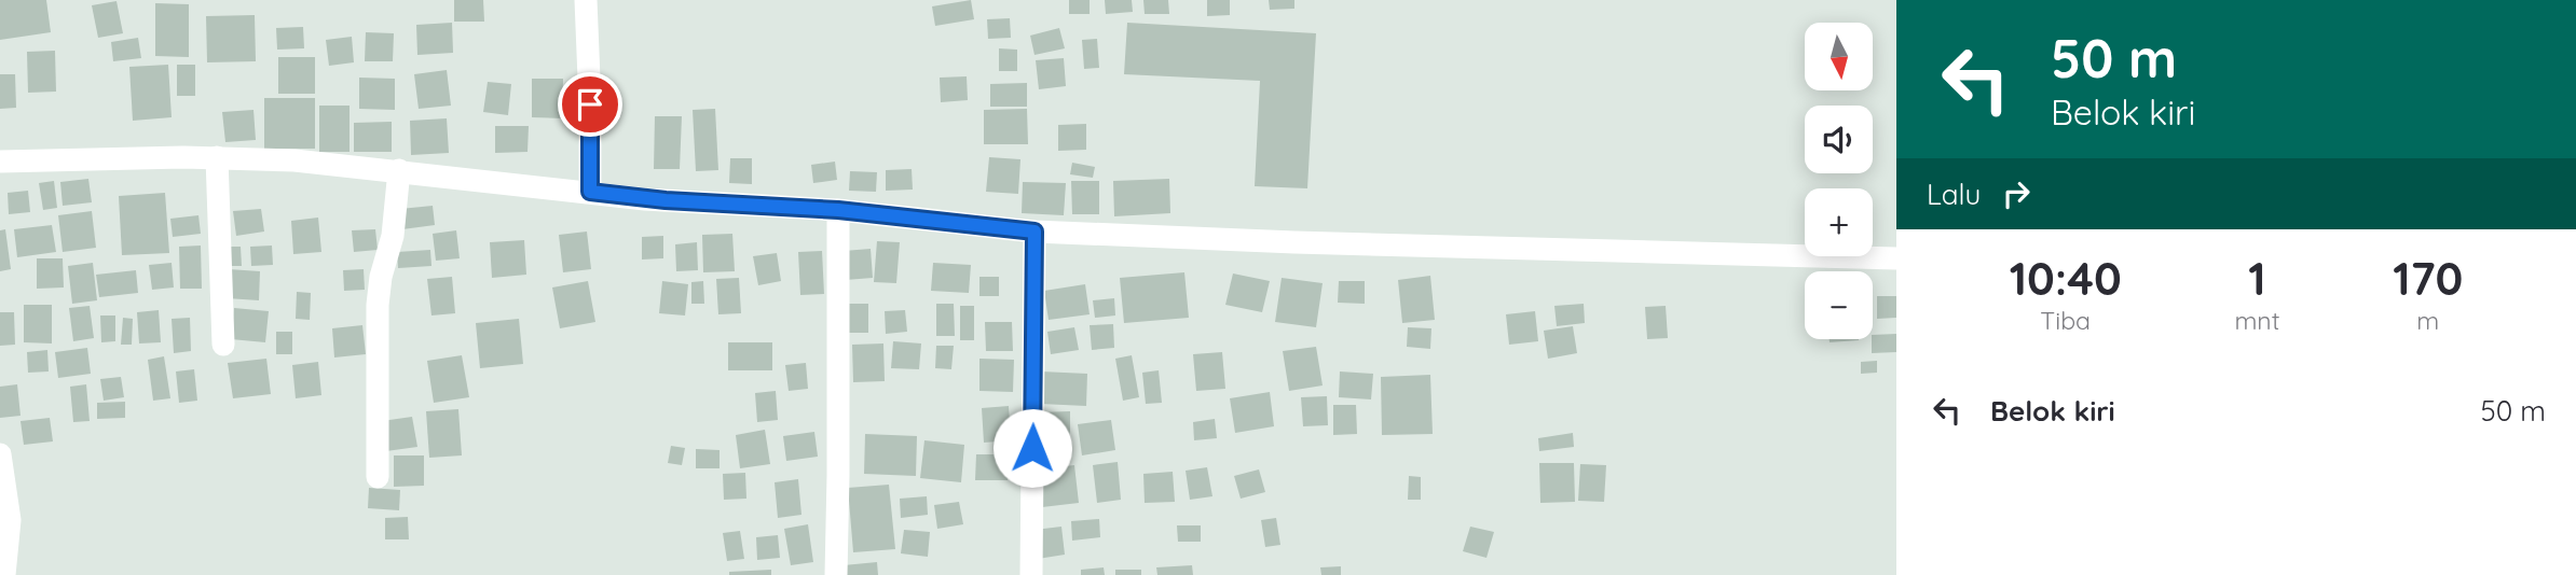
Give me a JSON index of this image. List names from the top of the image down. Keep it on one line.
{"north":"bottom","page":{"turn":["50 m","Belok kiri"],"map_buttons":["+","−"],"then":"Lalu","eta":["10:40","Tiba","1","mnt","170","m"],"list":[{"name":"Belok kiri","value":"50 m"}]}}
